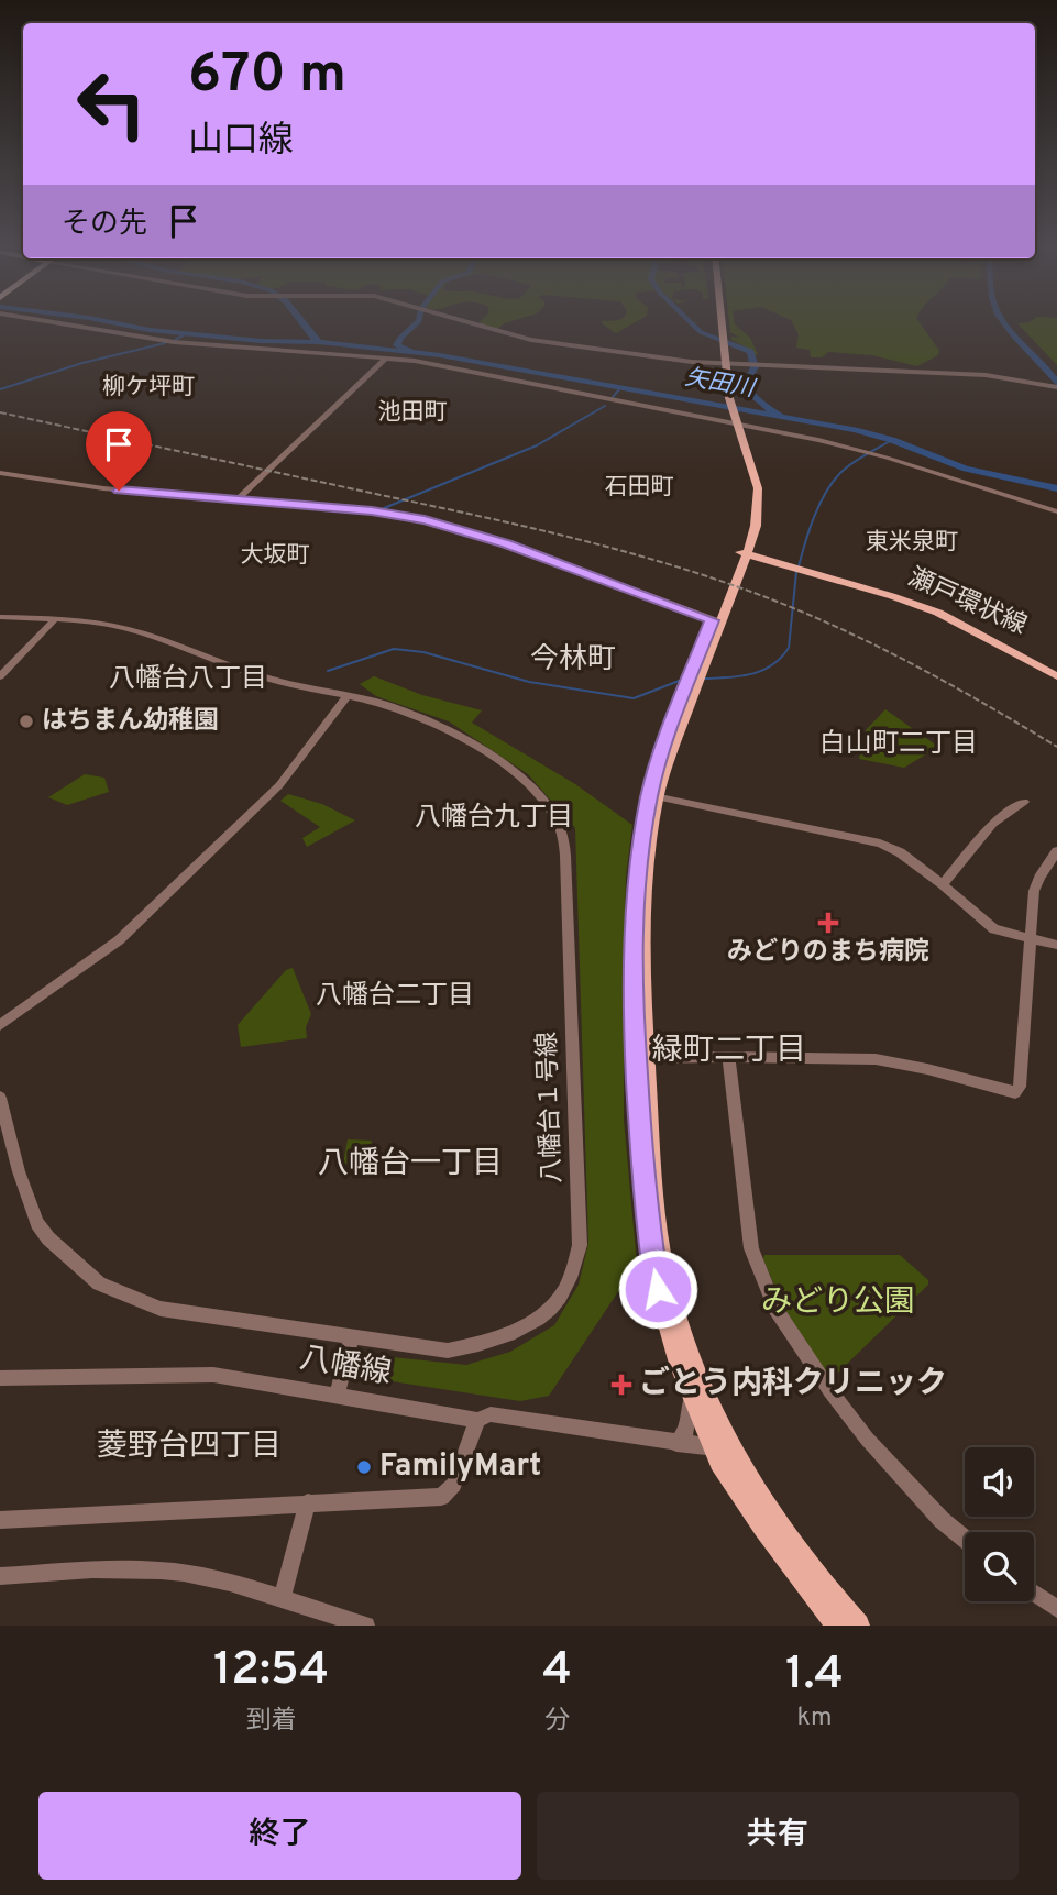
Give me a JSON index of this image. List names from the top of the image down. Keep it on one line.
{"streets":{"main road":["瀬戸環状線"],"street":["八幡台１号線","八幡線"]},"districts":["柳ケ坪町","池田町","石田町","東米泉町","大坂町","今林町","八幡台八丁目","白山町二丁目","八幡台九丁目","八幡台二丁目","緑町二丁目","八幡台一丁目","菱野台四丁目"],"water":["矢田川"],"parks":["みどり公園"],"places":{"other":["はちまん幼稚園","FamilyMart"],"health":["みどりのまち病院","ごとう内科クリニック"]},"page":{"turn":["670 m","山口線"],"then":"その先","eta":["12:54","到着","4","分","1.4","km"],"buttons":["終了","共有"]}}
